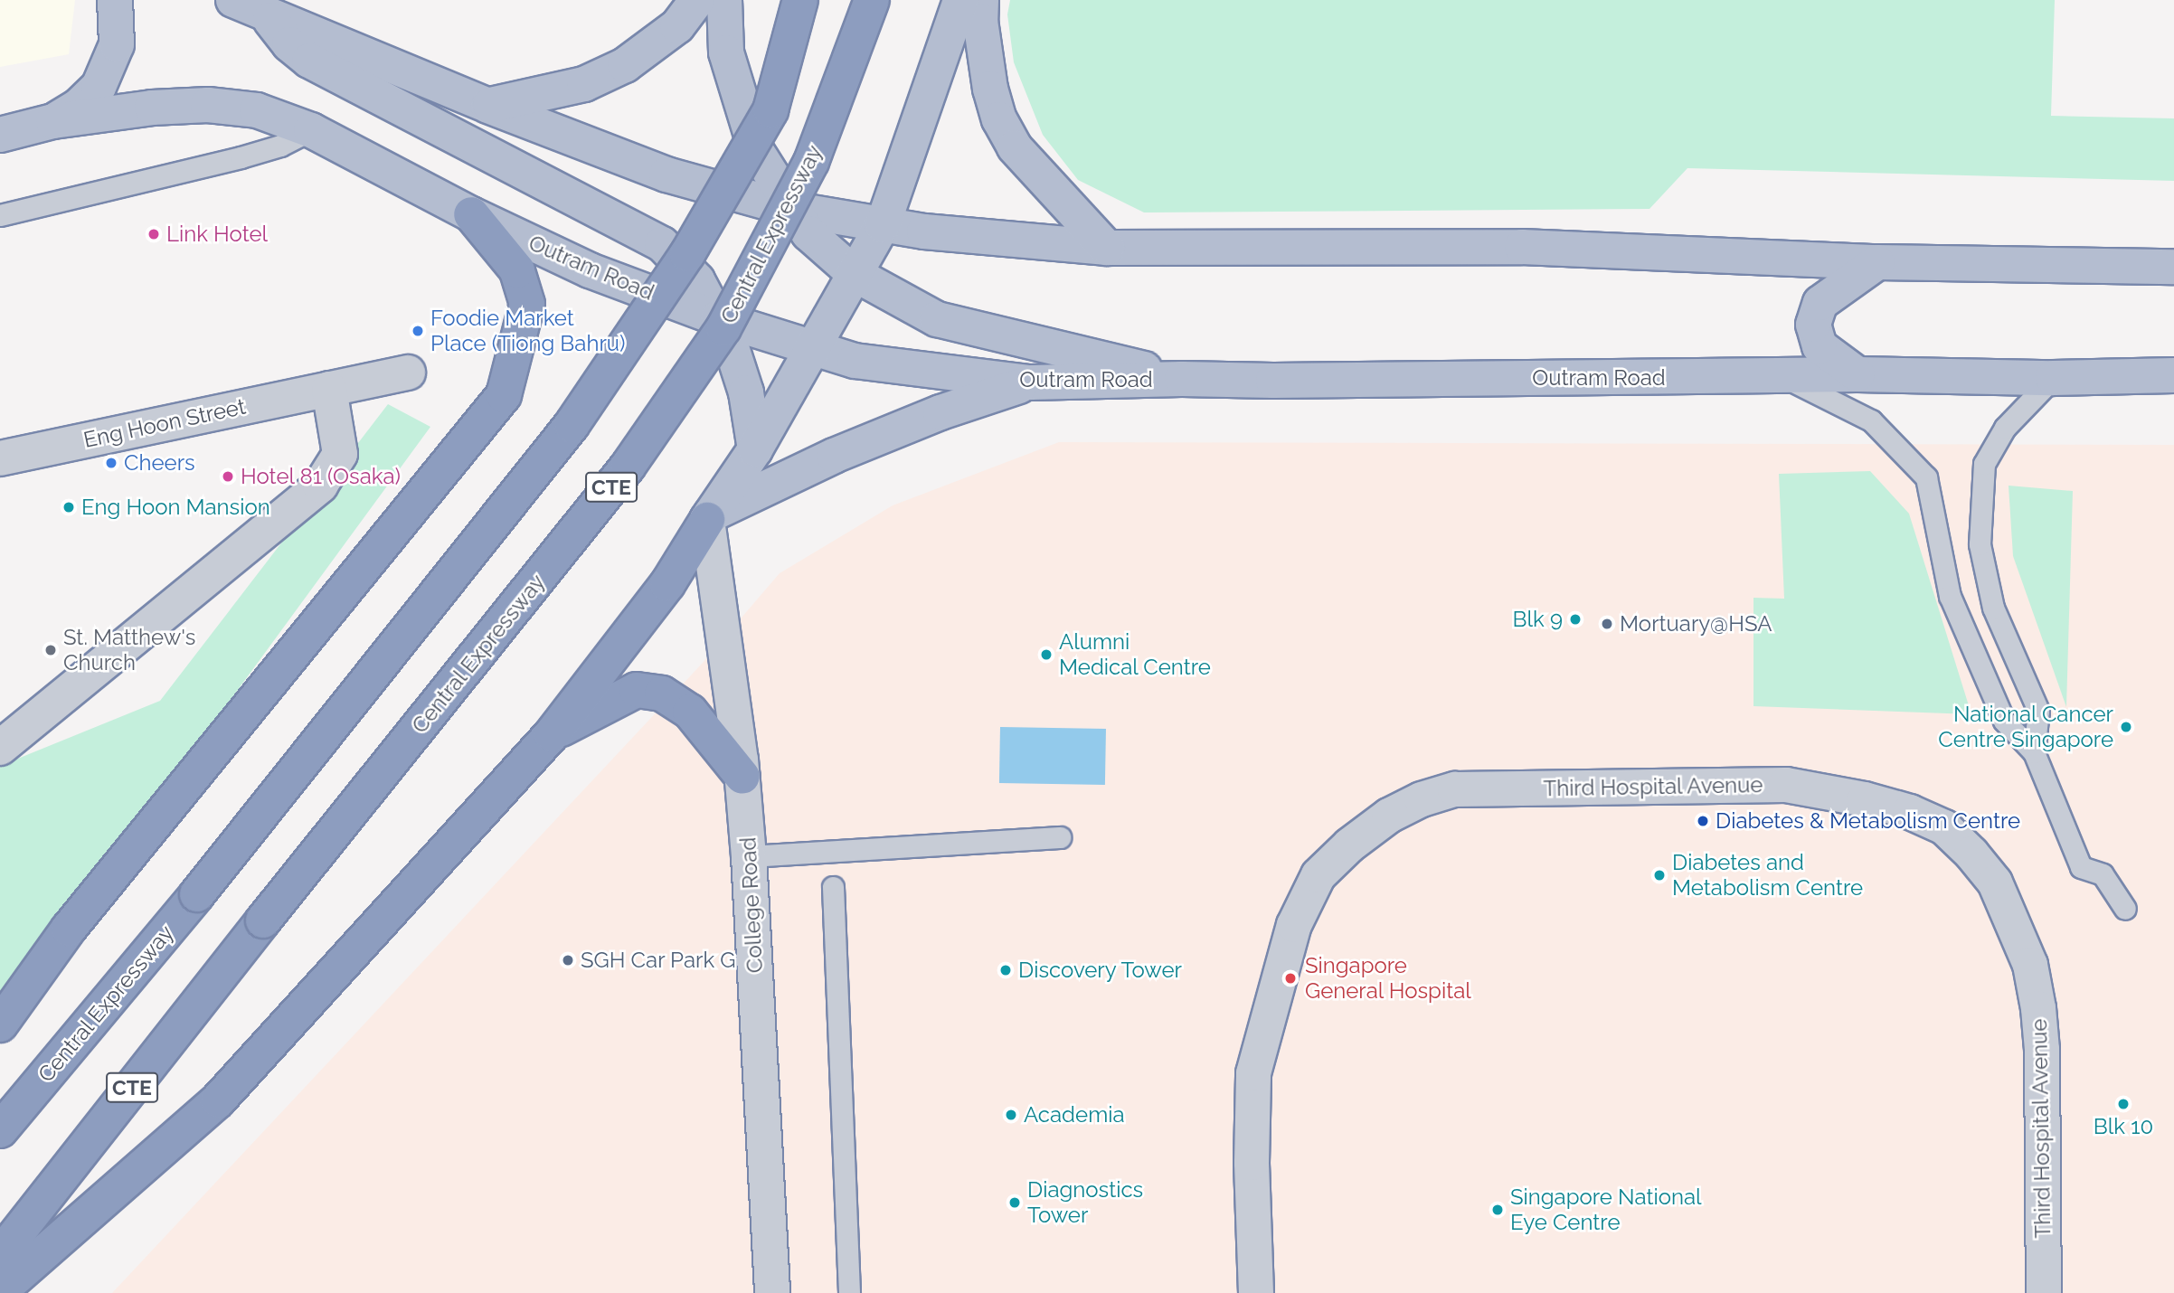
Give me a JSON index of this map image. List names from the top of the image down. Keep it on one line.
{"streets":{"highway":["Central Expressway","CTE"],"main road":["Outram Road"],"street":["Eng Hoon Street","Third Hospital Avenue","College Road"]},"places":["Link Hotel","Foodie Market Place (Tiong Bahru)","Cheers","Hotel 81 (Osaka)","Eng Hoon Mansion","Blk 9","Mortuary@HSA","St. Matthew's Church","Alumni Medical Centre","National Cancer Centre Singapore","Diabetes & Metabolism Centre","Diabetes and Metabolism Centre","SGH Car Park G","Discovery Tower","Singapore General Hospital","Blk 10","Academia","Diagnostics Tower","Singapore National Eye Centre"]}
